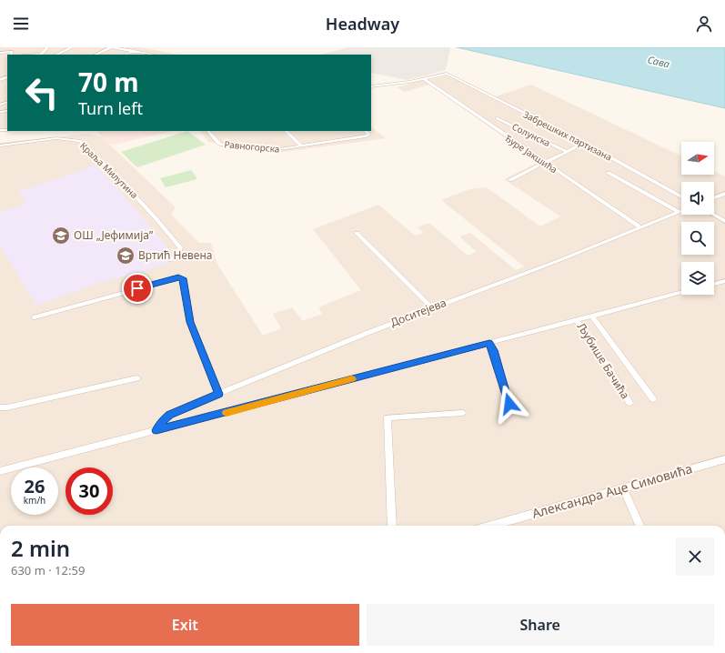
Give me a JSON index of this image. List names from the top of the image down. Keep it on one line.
{"streets":{"street":["Солунска","Забрешких партизана","Равногорска","Ђуре Јакшића","Краља Милутина","Доситејева","Љубише Бачића","Александра Аце Симовића"]},"crossings":[["Забрешких партизана","Ђуре Јакшића"],["Ђуре Јакшића","Доситејева"]],"water":["Сава"],"places":{"school or university":["ОШ „Јефимија”","Вртић Невена"]},"north":"right","page":{"header":"Headway","turn":["70 m","Turn left"],"speed":"26 km/h","limit":"30","heading":["2 min","630 m · 12:59"],"buttons":["Exit","Share"]}}
